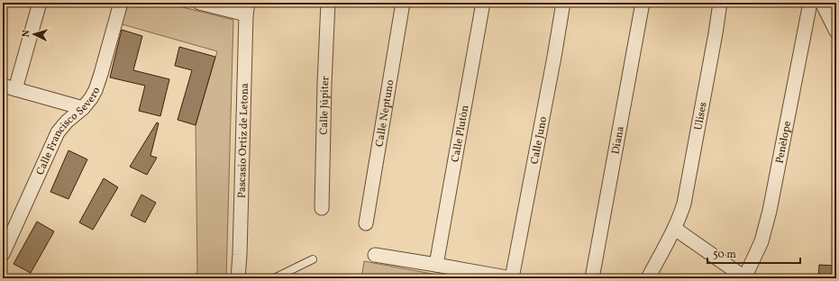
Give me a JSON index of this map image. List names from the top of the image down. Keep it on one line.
{"streets":{"street":["Calle Júpiter","Calle Neptuno","Ulises","Calle Francisco Severo","Calle Plutòn","Pascasio Ortiz de Letona","Calle Juno","Diana","Penèlope"]},"scale_bar":"50 m","north":"left"}
